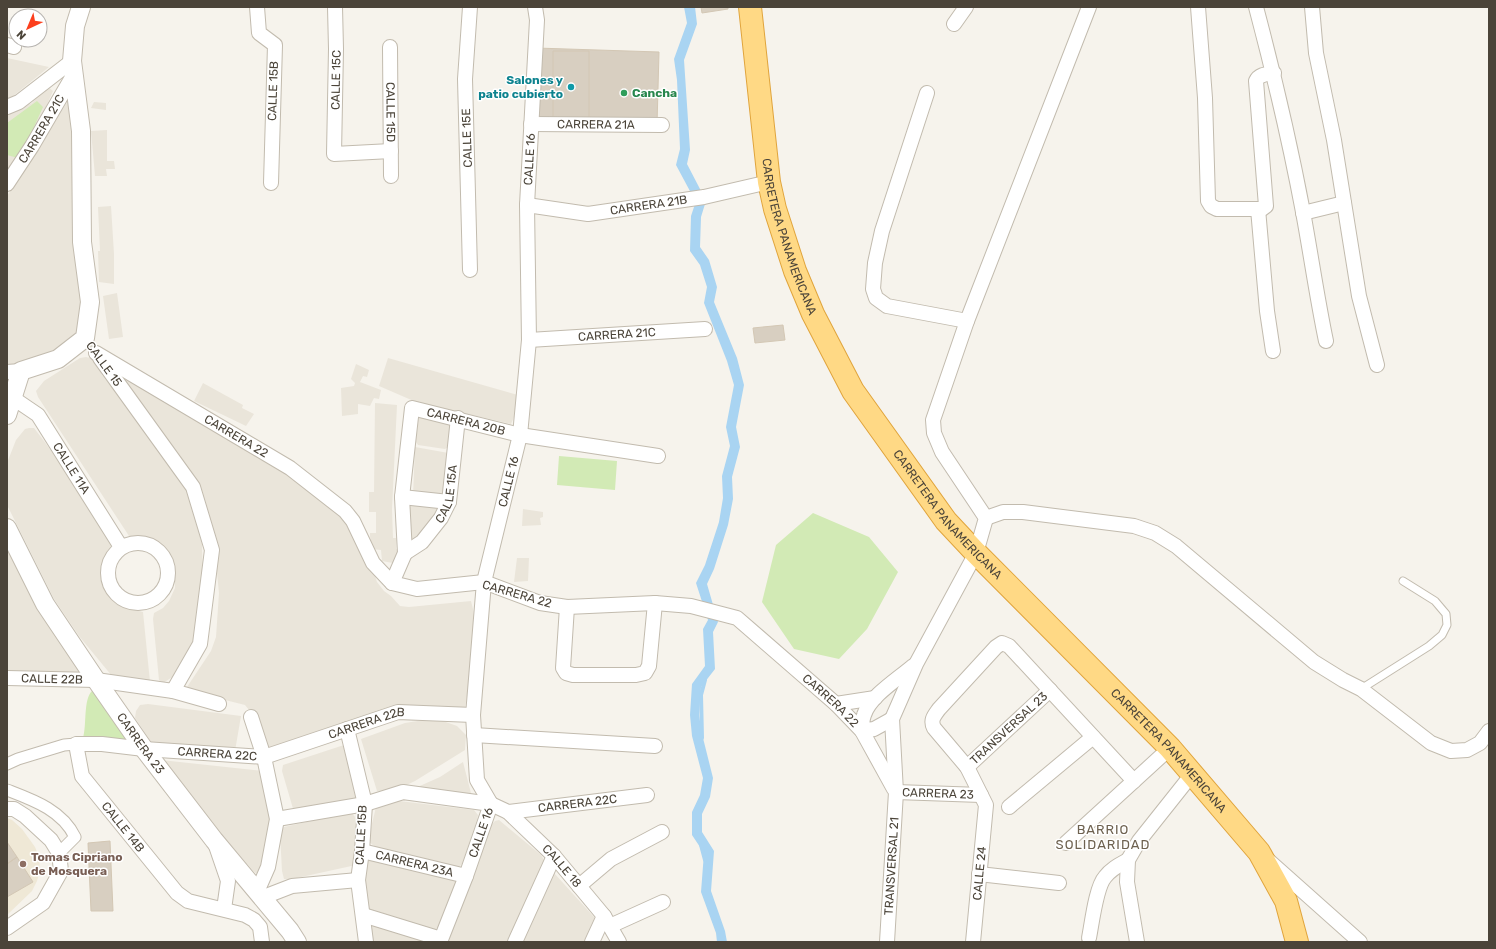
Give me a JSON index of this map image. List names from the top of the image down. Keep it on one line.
{"streets":{"highway":["CARRETERA PANAMERICANA"],"street":["CALLE 15C","CALLE 15B","CALLE 15D","CARRERA 21A","CARRERA 21C","CALLE 15E","CALLE 16","CARRERA 21B","CALLE 15","CARRERA 20B","CARRERA 22","CALLE 11A","CALLE 15A","CALLE 22B","CARRERA 22B","TRANSVERSAL 23","CARRERA 23","CARRERA 22C","CALLE 14B","CARRERA 23A","TRANSVERSAL 21","CALLE 18","CALLE 24"]},"crossings":[["CALLE 15C","CALLE 15D"],["CALLE 15B","CARRERA 22B"],["CALLE 15B","CARRERA 23A"],["CARRERA 21A","CALLE 16"],["CARRERA 21C","CALLE 16"],["CARRERA 21C","CALLE 15"],["CALLE 16","CARRERA 21B"],["CALLE 16","CARRERA 20B"],["CALLE 16","CARRERA 22"],["CALLE 16","CARRERA 22B"],["CALLE 16","CARRERA 23A"],["CALLE 16","CALLE 18"],["CARRERA 21B","CARRETERA PANAMERICANA"],["CARRETERA PANAMERICANA","TRANSVERSAL 21"],["CALLE 15","CARRERA 22"],["CARRERA 20B","CALLE 15A"],["CARRERA 22","CARRERA 23"],["CARRERA 22","TRANSVERSAL 21"],["CALLE 22B","CARRERA 23"],["CARRERA 22B","CARRERA 22C"],["CARRERA 23","CARRERA 22C"],["CARRERA 23","TRANSVERSAL 21"],["CARRERA 23","CALLE 24"],["CARRERA 22C","CALLE 14B"],["CARRERA 22C","CALLE 18"]],"districts":["BARRIO SOLIDARIDAD"],"places":["Salones y patio cubierto","Cancha","Tomas Cipriano de Mosquera"],"north":"bottom left"}
